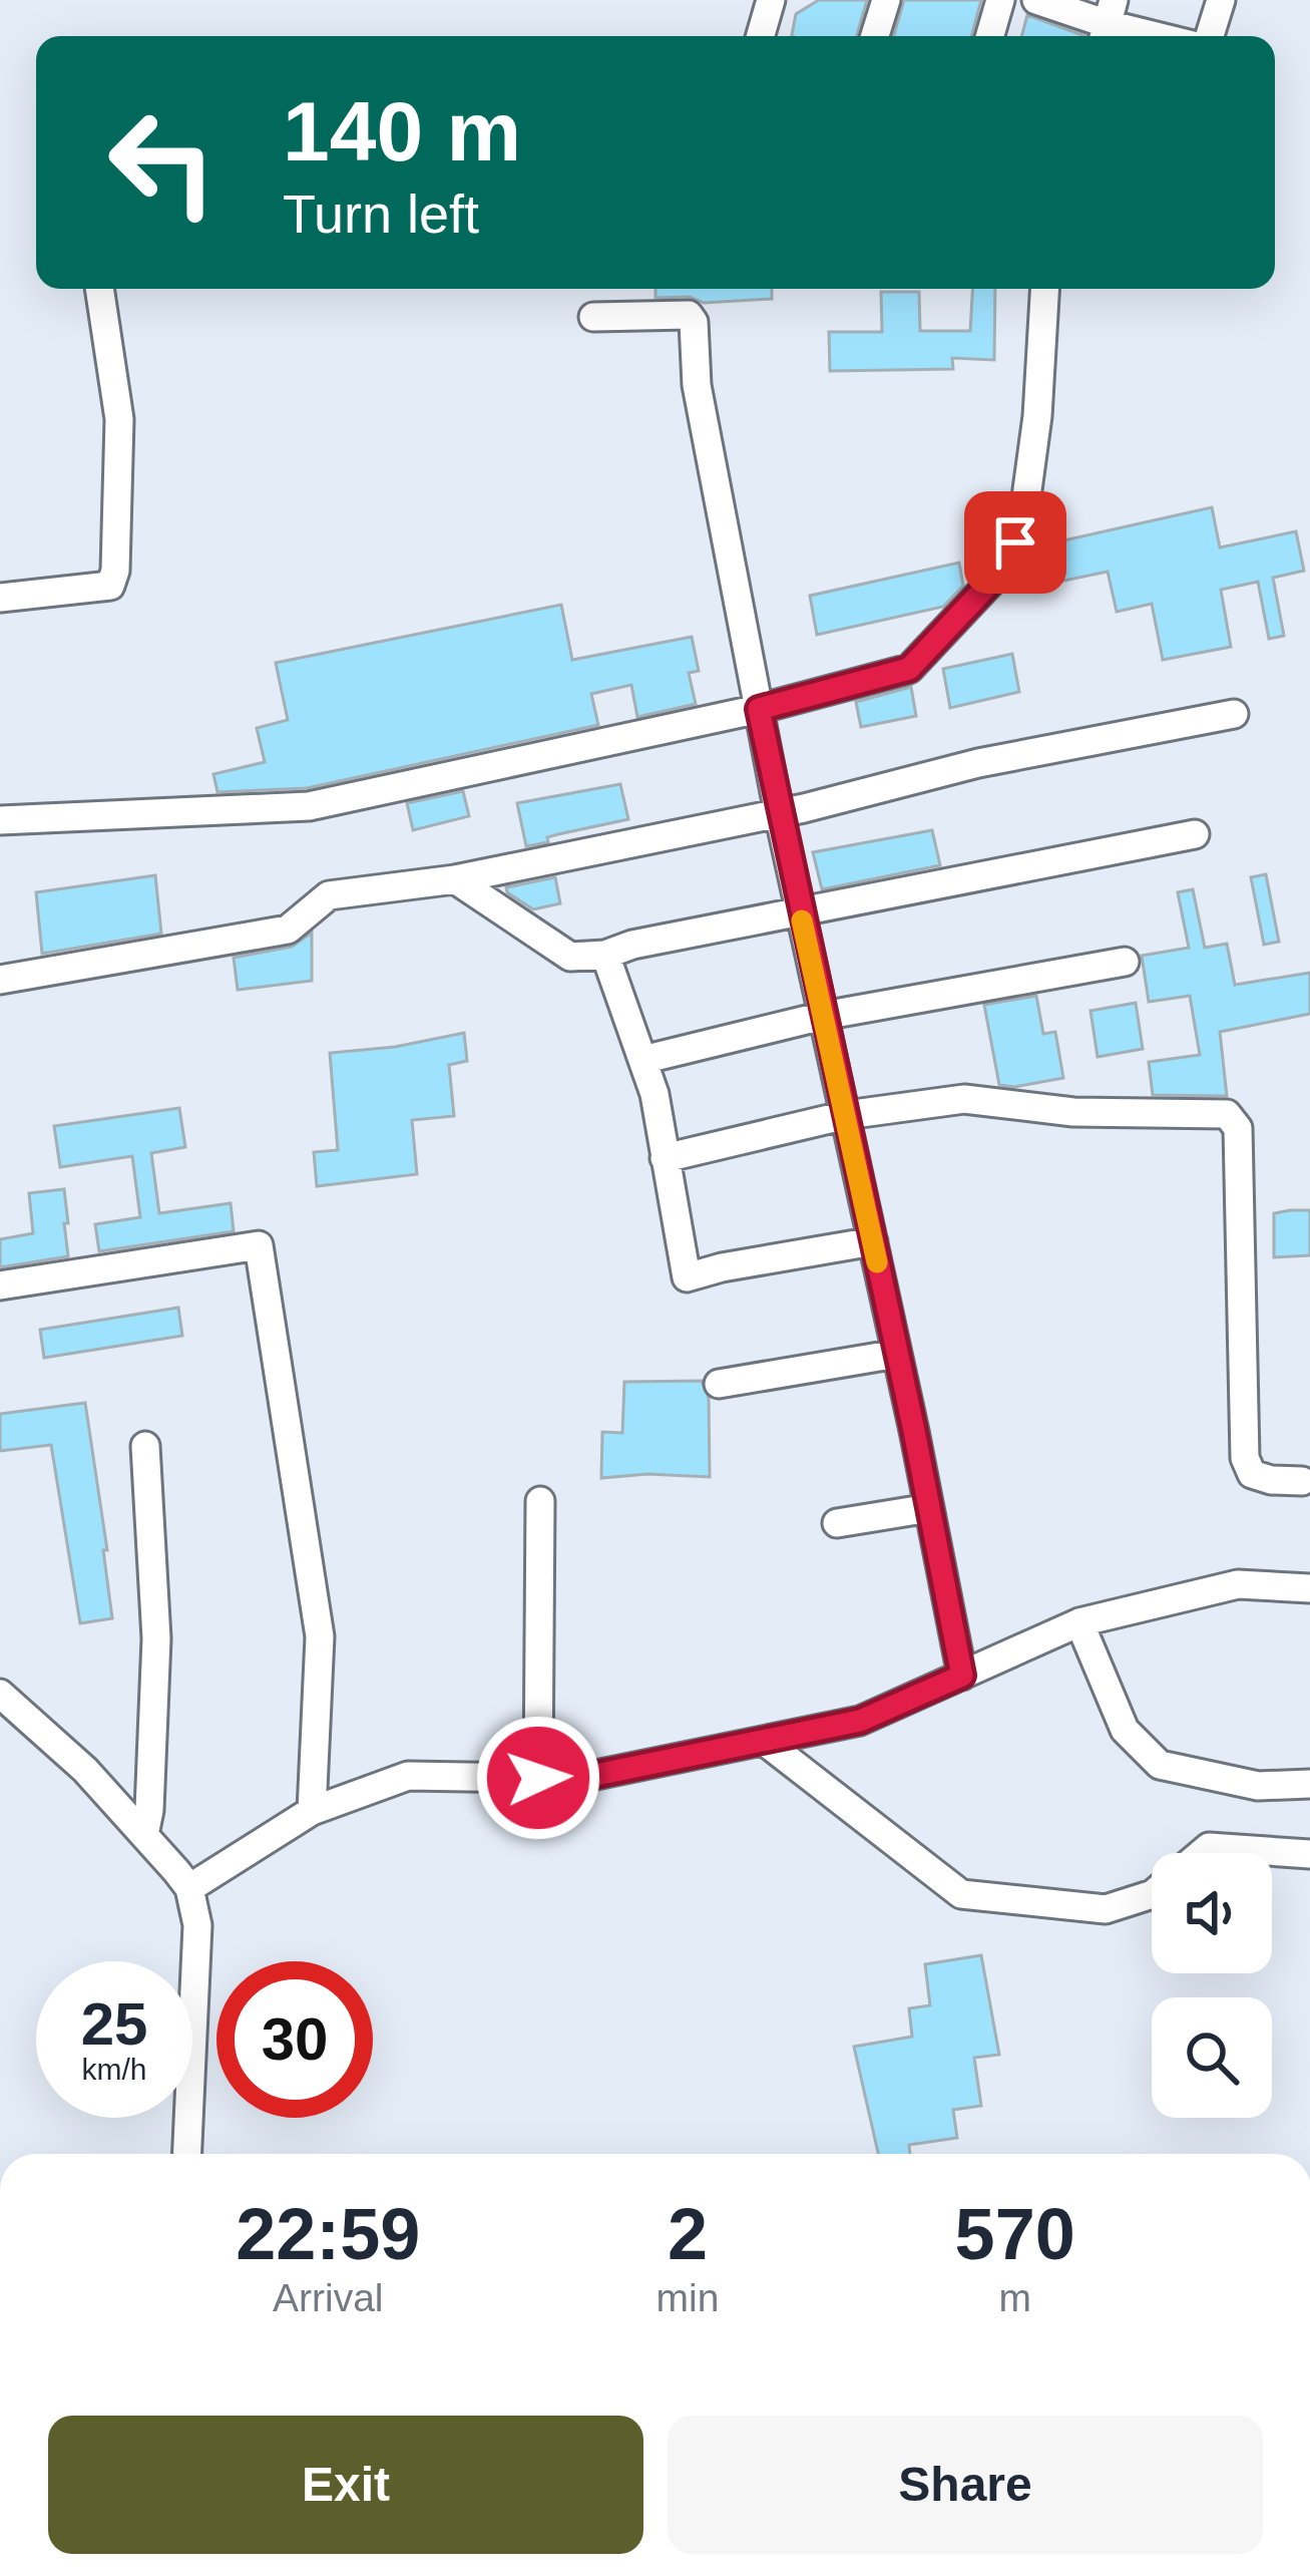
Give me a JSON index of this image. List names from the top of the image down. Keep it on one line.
{"page":{"turn":["140 m","Turn left"],"speed":"25 km/h","limit":"30","eta":["22:59","Arrival","2","min","570","m"],"buttons":["Exit","Share"]}}
